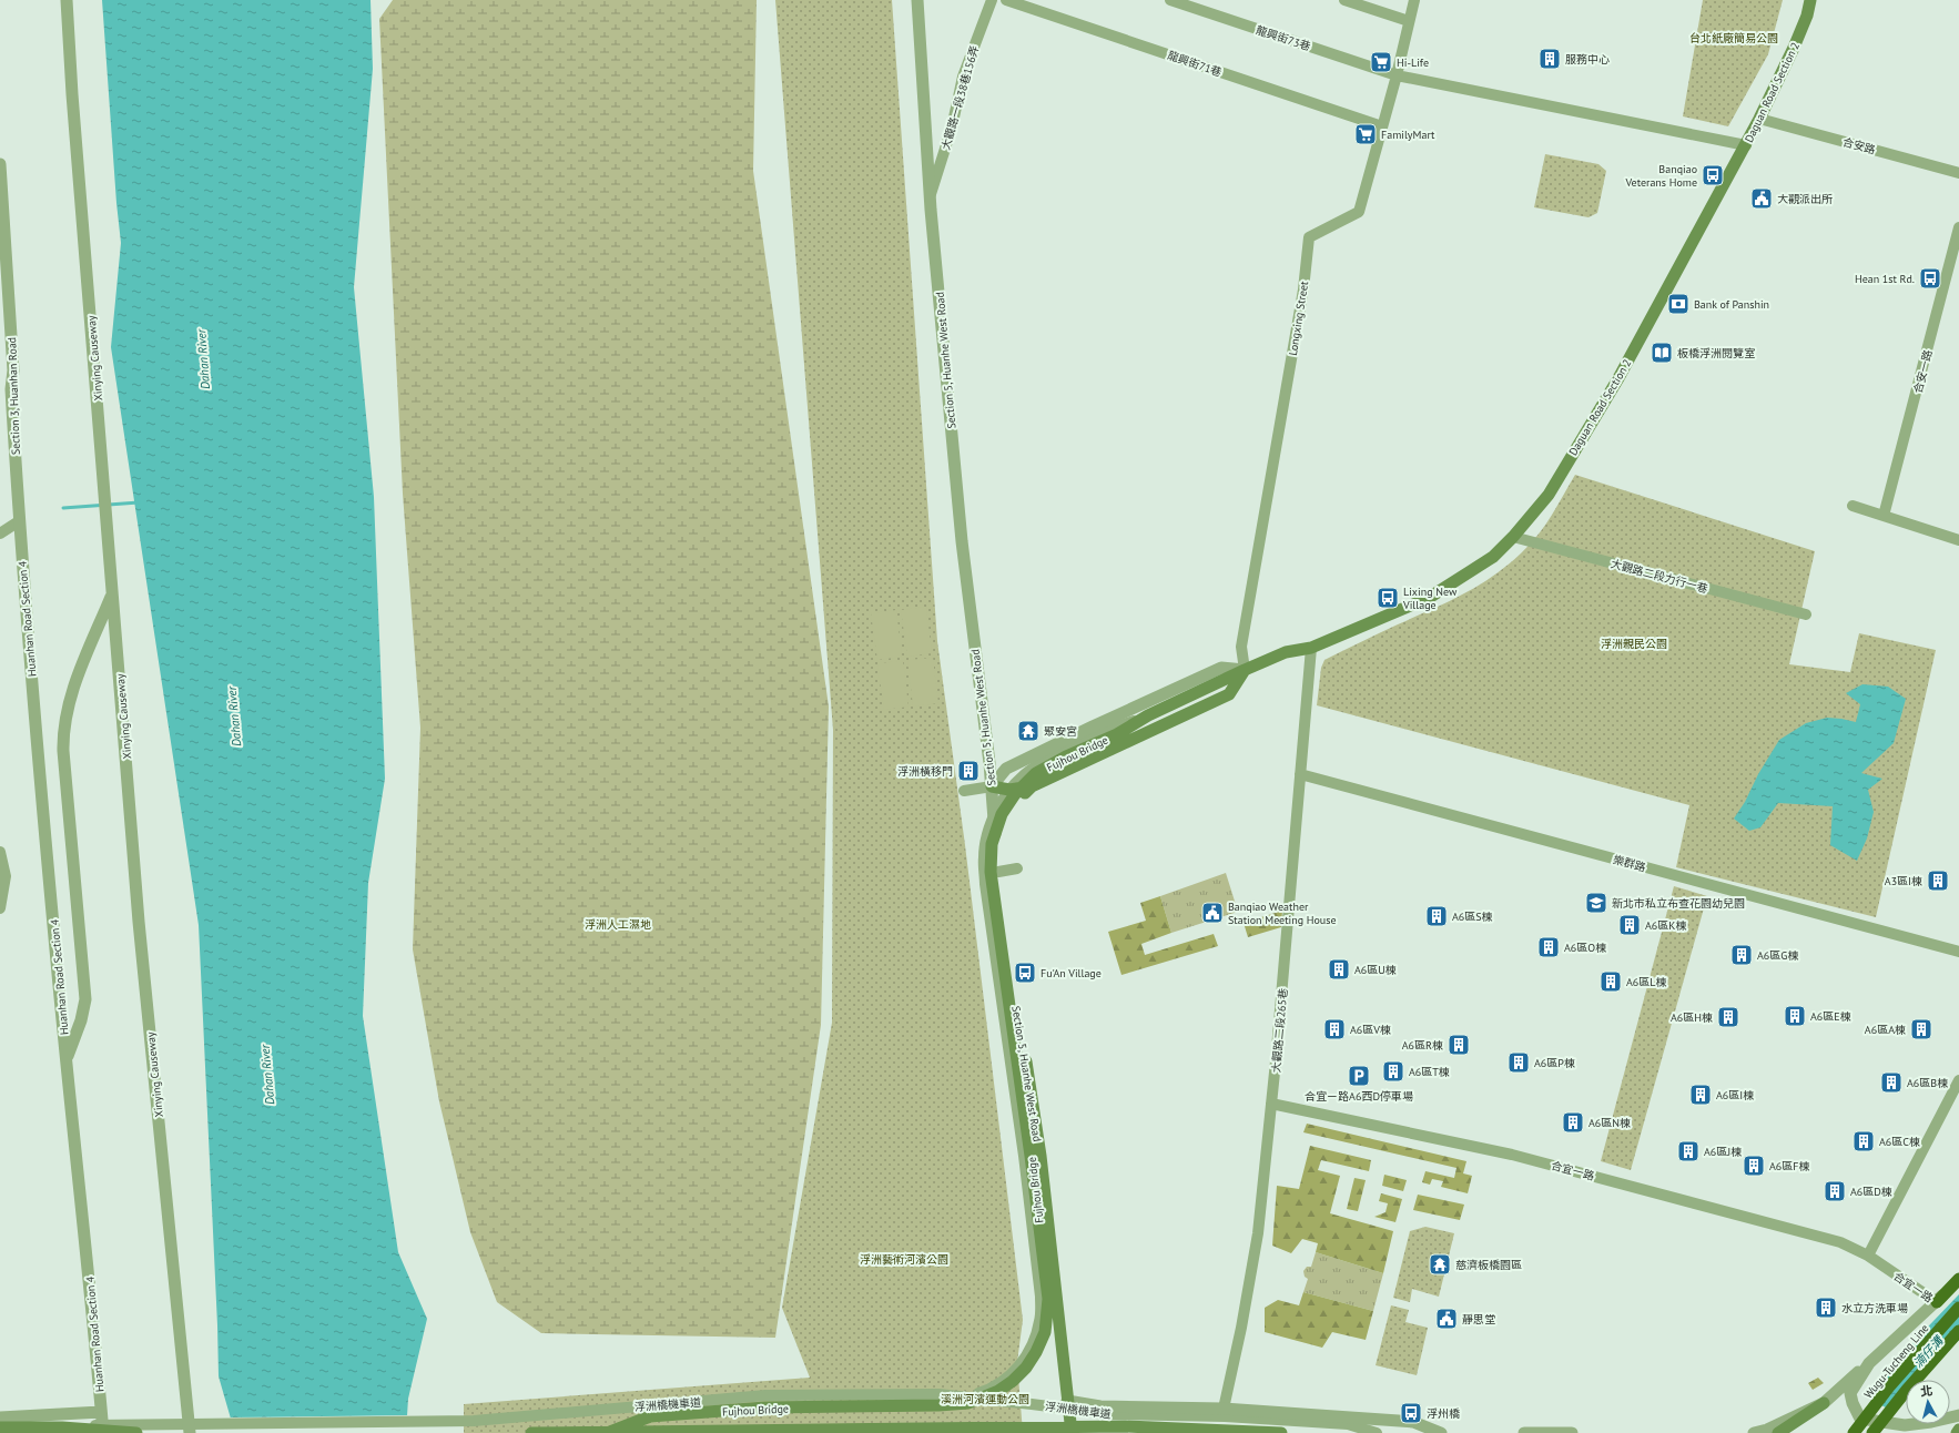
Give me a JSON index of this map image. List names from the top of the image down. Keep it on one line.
{"streets":{"highway":["Wugu-Tucheng Line"],"main road":["Daguan Road Section 2","Section 5, Huanhe West Road","Fujhou Bridge"],"street":["龍興街73巷","龍興街71巷","大觀路一段38巷156弄","合安路","Longxing Street","Xinying Causeway","合安一路","Section 3, Huanhan Road","大觀路二段力行一巷","Huanhan Road Section 4","樂群路","大觀路二段265巷","合宜一路","浮洲橋機車道"]},"crossings":[["龍興街73巷","Daguan Road Section 2"],["龍興街73巷","Longxing Street"],["龍興街71巷","Longxing Street"],["Daguan Road Section 2","合安路"],["Daguan Road Section 2","Longxing Street"],["Daguan Road Section 2","大觀路二段力行一巷"],["Daguan Road Section 2","Fujhou Bridge"],["Daguan Road Section 2","大觀路二段265巷"],["大觀路一段38巷156弄","Section 5, Huanhe West Road"],["Longxing Street","Fujhou Bridge"],["Section 3, Huanhan Road","Huanhan Road Section 4"],["樂群路","大觀路二段265巷"],["大觀路二段265巷","合宜一路"]],"water":["Dahan River","湳仔溝"],"parks":["台北紙廠簡易公園","浮洲親民公園","浮洲人工濕地","浮洲藝術河濱公園","溪洲河濱運動公園"],"places":{"building":["服務中心","浮洲橫移門","A3區I棟","A6區S棟","A6區K棟","A6區O棟","A6區G棟","A6區U棟","A6區L棟","A6區E棟","A6區H棟","A6區V棟","A6區A棟","A6區R棟","A6區P棟","A6區T棟","A6區B棟","A6區I棟","A6區N棟","A6區C棟","A6區J棟","A6區F棟","A6區D棟","水立方洗車場"],"supermarket":["Hi-Life","FamilyMart"],"bus stop":["Banqiao Veterans Home","Hean 1st Rd.","Lixing New Village","Fu'An Village","浮州橋"],"public building":["大觀派出所","Banqiao Weather Station Meeting House","靜思堂"],"bank":["Bank of Panshin"],"library":["板橋浮洲閱覽室"],"temple":["聚安宮","慈濟板橋園區"],"school or university":["新北市私立布查花園幼兒園"],"parking":["合宜ㄧ路A6西D停車場"]},"north":"top"}
